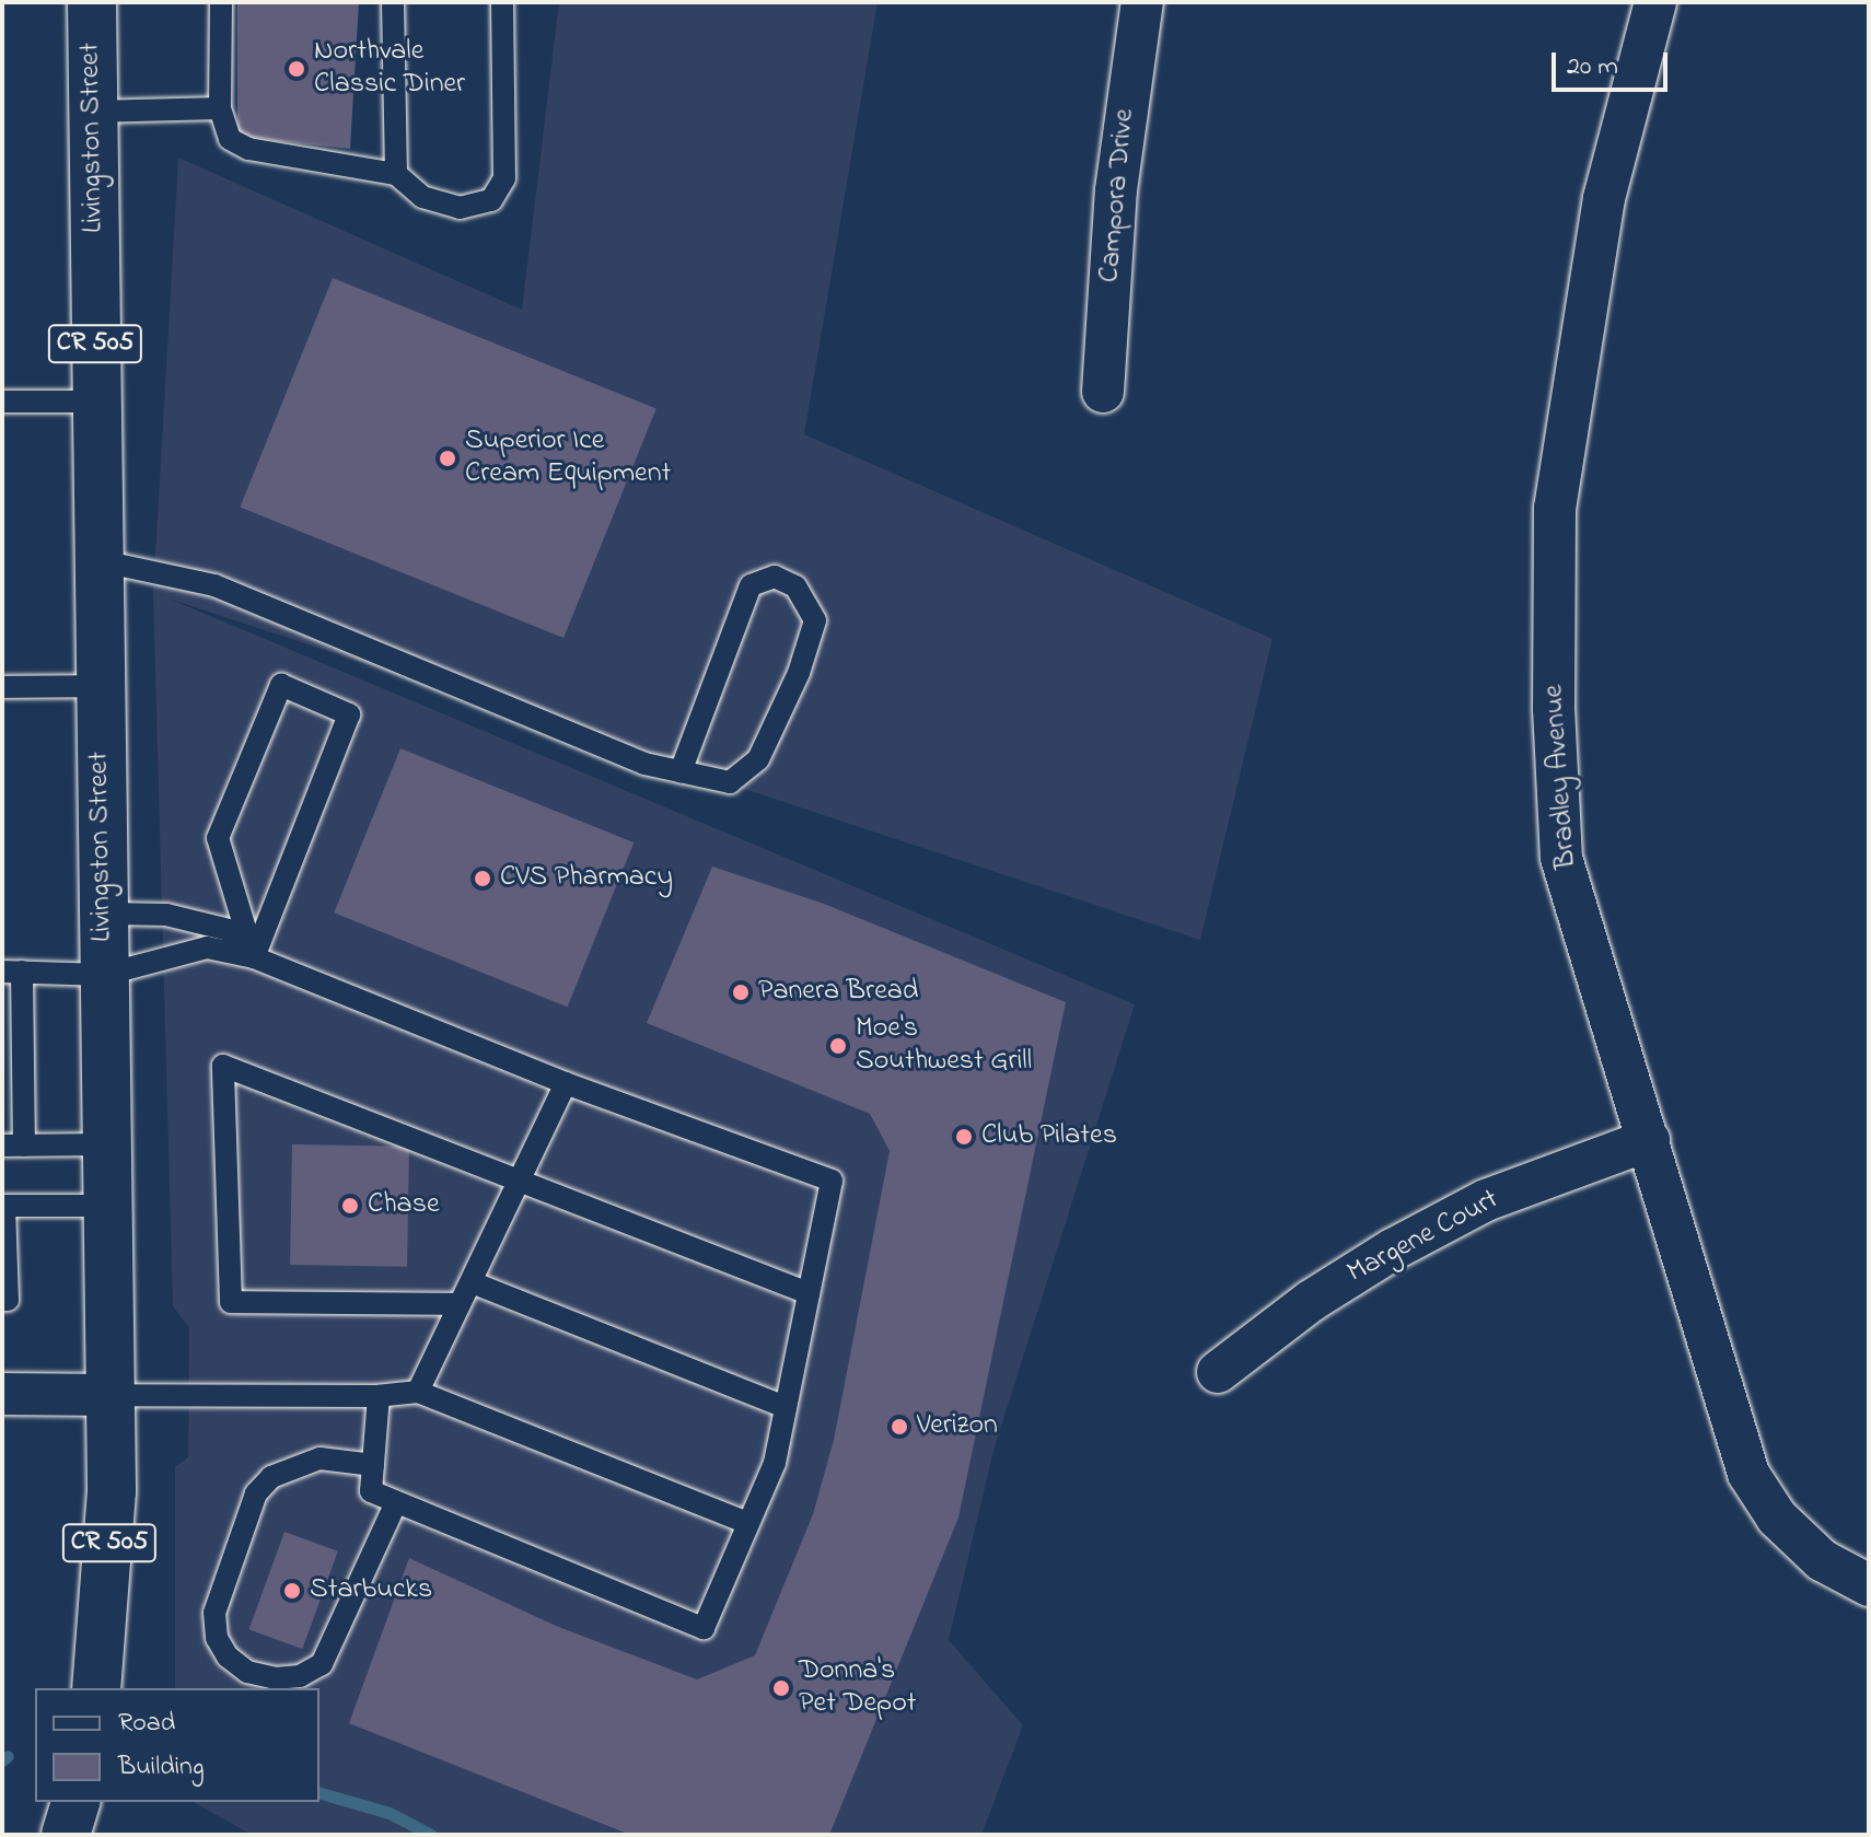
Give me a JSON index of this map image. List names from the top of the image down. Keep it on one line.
{"streets":{"main road":["Livingston Street","CR 505"],"street":["Campora Drive","Bradley Avenue","Margene Court"]},"crossings":[["Bradley Avenue","Margene Court"]],"places":["Northvale Classic Diner","Superior Ice Cream Equipment","CVS Pharmacy","Panera Bread","Moe's Southwest Grill","Club Pilates","Chase","Verizon","Starbucks","Donna's Pet Depot"],"legend":["Road","Building"],"scale_bar":"20 m"}
